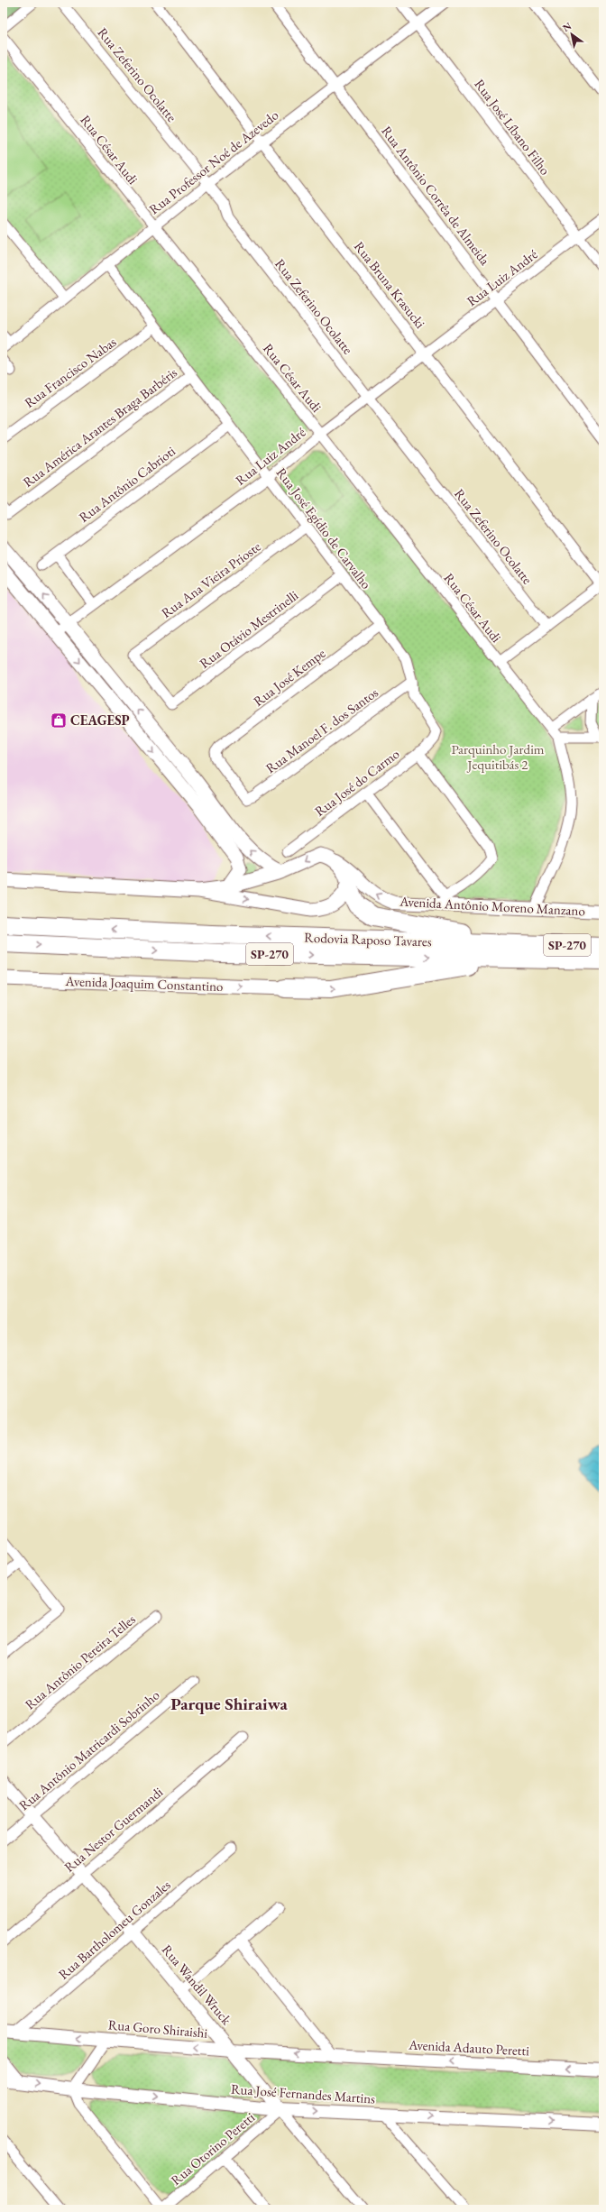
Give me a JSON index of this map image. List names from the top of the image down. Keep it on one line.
{"streets":{"highway":["Rodovia Raposo Tavares","SP-270"],"main road":["Avenida Antônio Moreno Manzano","Avenida Joaquim Constantino"],"street":["Rua Zeferino Ocolatte","Rua José Líbano Filho","Rua César Audi","Rua Professor Noé de Azevedo","Rua Antônio Corrêa de Almeida","Rua Luiz André","Rua Bruna Krasucki","Rua Francisco Nabas","Rua América Arantes Braga Barbéris","Rua Antônio Cabrioti","Rua José Egídio de Carvalho","Rua Ana Vieira Prioste","Rua Otávio Mestrinelli","Rua José Kempe","Rua Manoel F. dos Santos","Rua José do Carmo","Rua Antônio Pereira Telles","Rua Antônio Matricardi Sobrinho","Rua Nestor Guermandi","Rua Bartholomeu Gonzales","Rua Wandil Wruck","Rua Goro Shiraishi","Avenida Adauto Peretti","Rua José Fernandes Martins","Rua Otorino Peretti"]},"crossings":[["Rua Zeferino Ocolatte","Rua Professor Noé de Azevedo"],["Rua Zeferino Ocolatte","Rua Luiz André"],["Rua José Líbano Filho","Rua Professor Noé de Azevedo"],["Rua José Líbano Filho","Rua Luiz André"],["Rua César Audi","Rua Professor Noé de Azevedo"],["Rua César Audi","Rua Luiz André"],["Rua César Audi","Avenida Antônio Moreno Manzano"],["Rua Professor Noé de Azevedo","Rua Antônio Corrêa de Almeida"],["Rua Professor Noé de Azevedo","Rua Bruna Krasucki"],["Rua Professor Noé de Azevedo","Rua José Egídio de Carvalho"],["Rua Antônio Corrêa de Almeida","Rua Luiz André"],["Rua Luiz André","Rua Bruna Krasucki"],["Rua Luiz André","Rua José Egídio de Carvalho"],["Rua Francisco Nabas","Rua José Egídio de Carvalho"],["Rua América Arantes Braga Barbéris","Rua José Egídio de Carvalho"],["Rua Antônio Cabrioti","Rua José Egídio de Carvalho"],["Rua José Egídio de Carvalho","Rua Ana Vieira Prioste"],["Rua José Egídio de Carvalho","Rua Otávio Mestrinelli"],["Rua José Egídio de Carvalho","Rua José Kempe"],["Rua José Egídio de Carvalho","Rua Manoel F. dos Santos"],["Rua José Egídio de Carvalho","Rua José do Carmo"],["Rua Ana Vieira Prioste","Rua Otávio Mestrinelli"],["Rua José Kempe","Rua Manoel F. dos Santos"],["Rua Antônio Matricardi Sobrinho","Rua Wandil Wruck"],["Rua Nestor Guermandi","Rua Wandil Wruck"],["Rua Bartholomeu Gonzales","Rua Wandil Wruck"],["Rua Bartholomeu Gonzales","Rua Goro Shiraishi"],["Rua Wandil Wruck","Rua Goro Shiraishi"],["Rua Wandil Wruck","Rua José Fernandes Martins"],["Rua Wandil Wruck","Rua Otorino Peretti"],["Rua Goro Shiraishi","Avenida Adauto Peretti"],["Rua José Fernandes Martins","Rua Otorino Peretti"]],"one_way":["Avenida Joaquim Constantino","Rua Goro Shiraishi","Avenida Adauto Peretti","Rua José Fernandes Martins"],"districts":["Parque Shiraiwa"],"parks":["Parquinho Jardim Jequitibás 2"],"places":{"shop":["CEAGESP"]},"north":"top left"}
